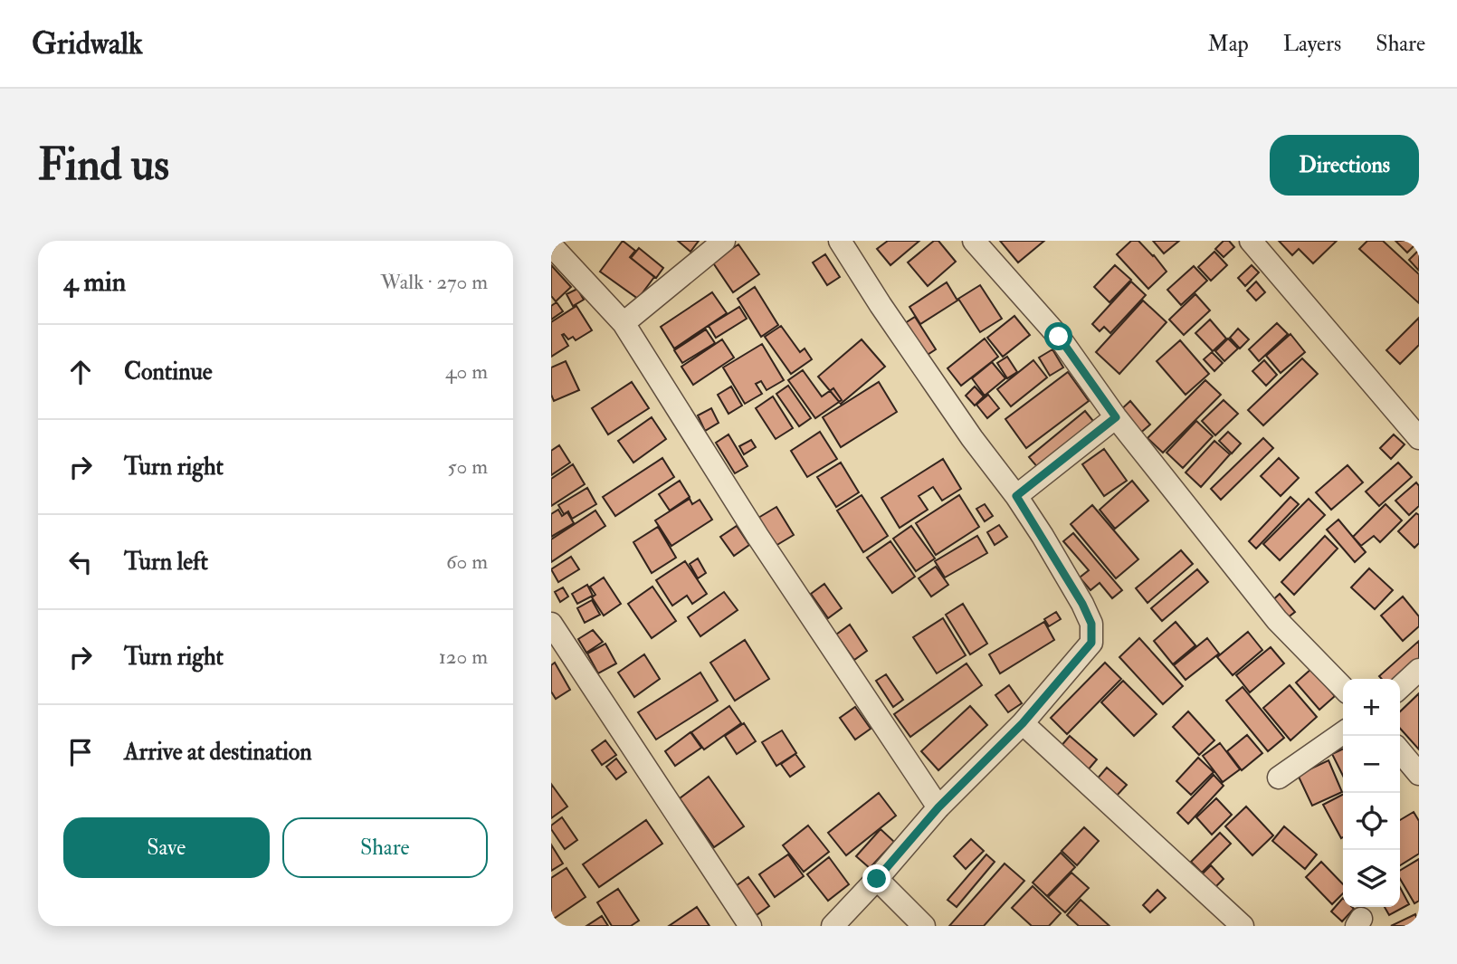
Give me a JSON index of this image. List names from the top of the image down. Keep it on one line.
{"page":{"header":"Gridwalk","nav":["Map","Layers","Share"],"buttons":["Directions",["Save","Share"]],"title":"Find us","heading":["4 min","Walk · 270 m"],"list":[["Continue","40 m"],["Turn right","50 m"],["Turn left","60 m"],["Turn right","120 m"],"Arrive at destination"],"map_buttons":["+","−"]}}
